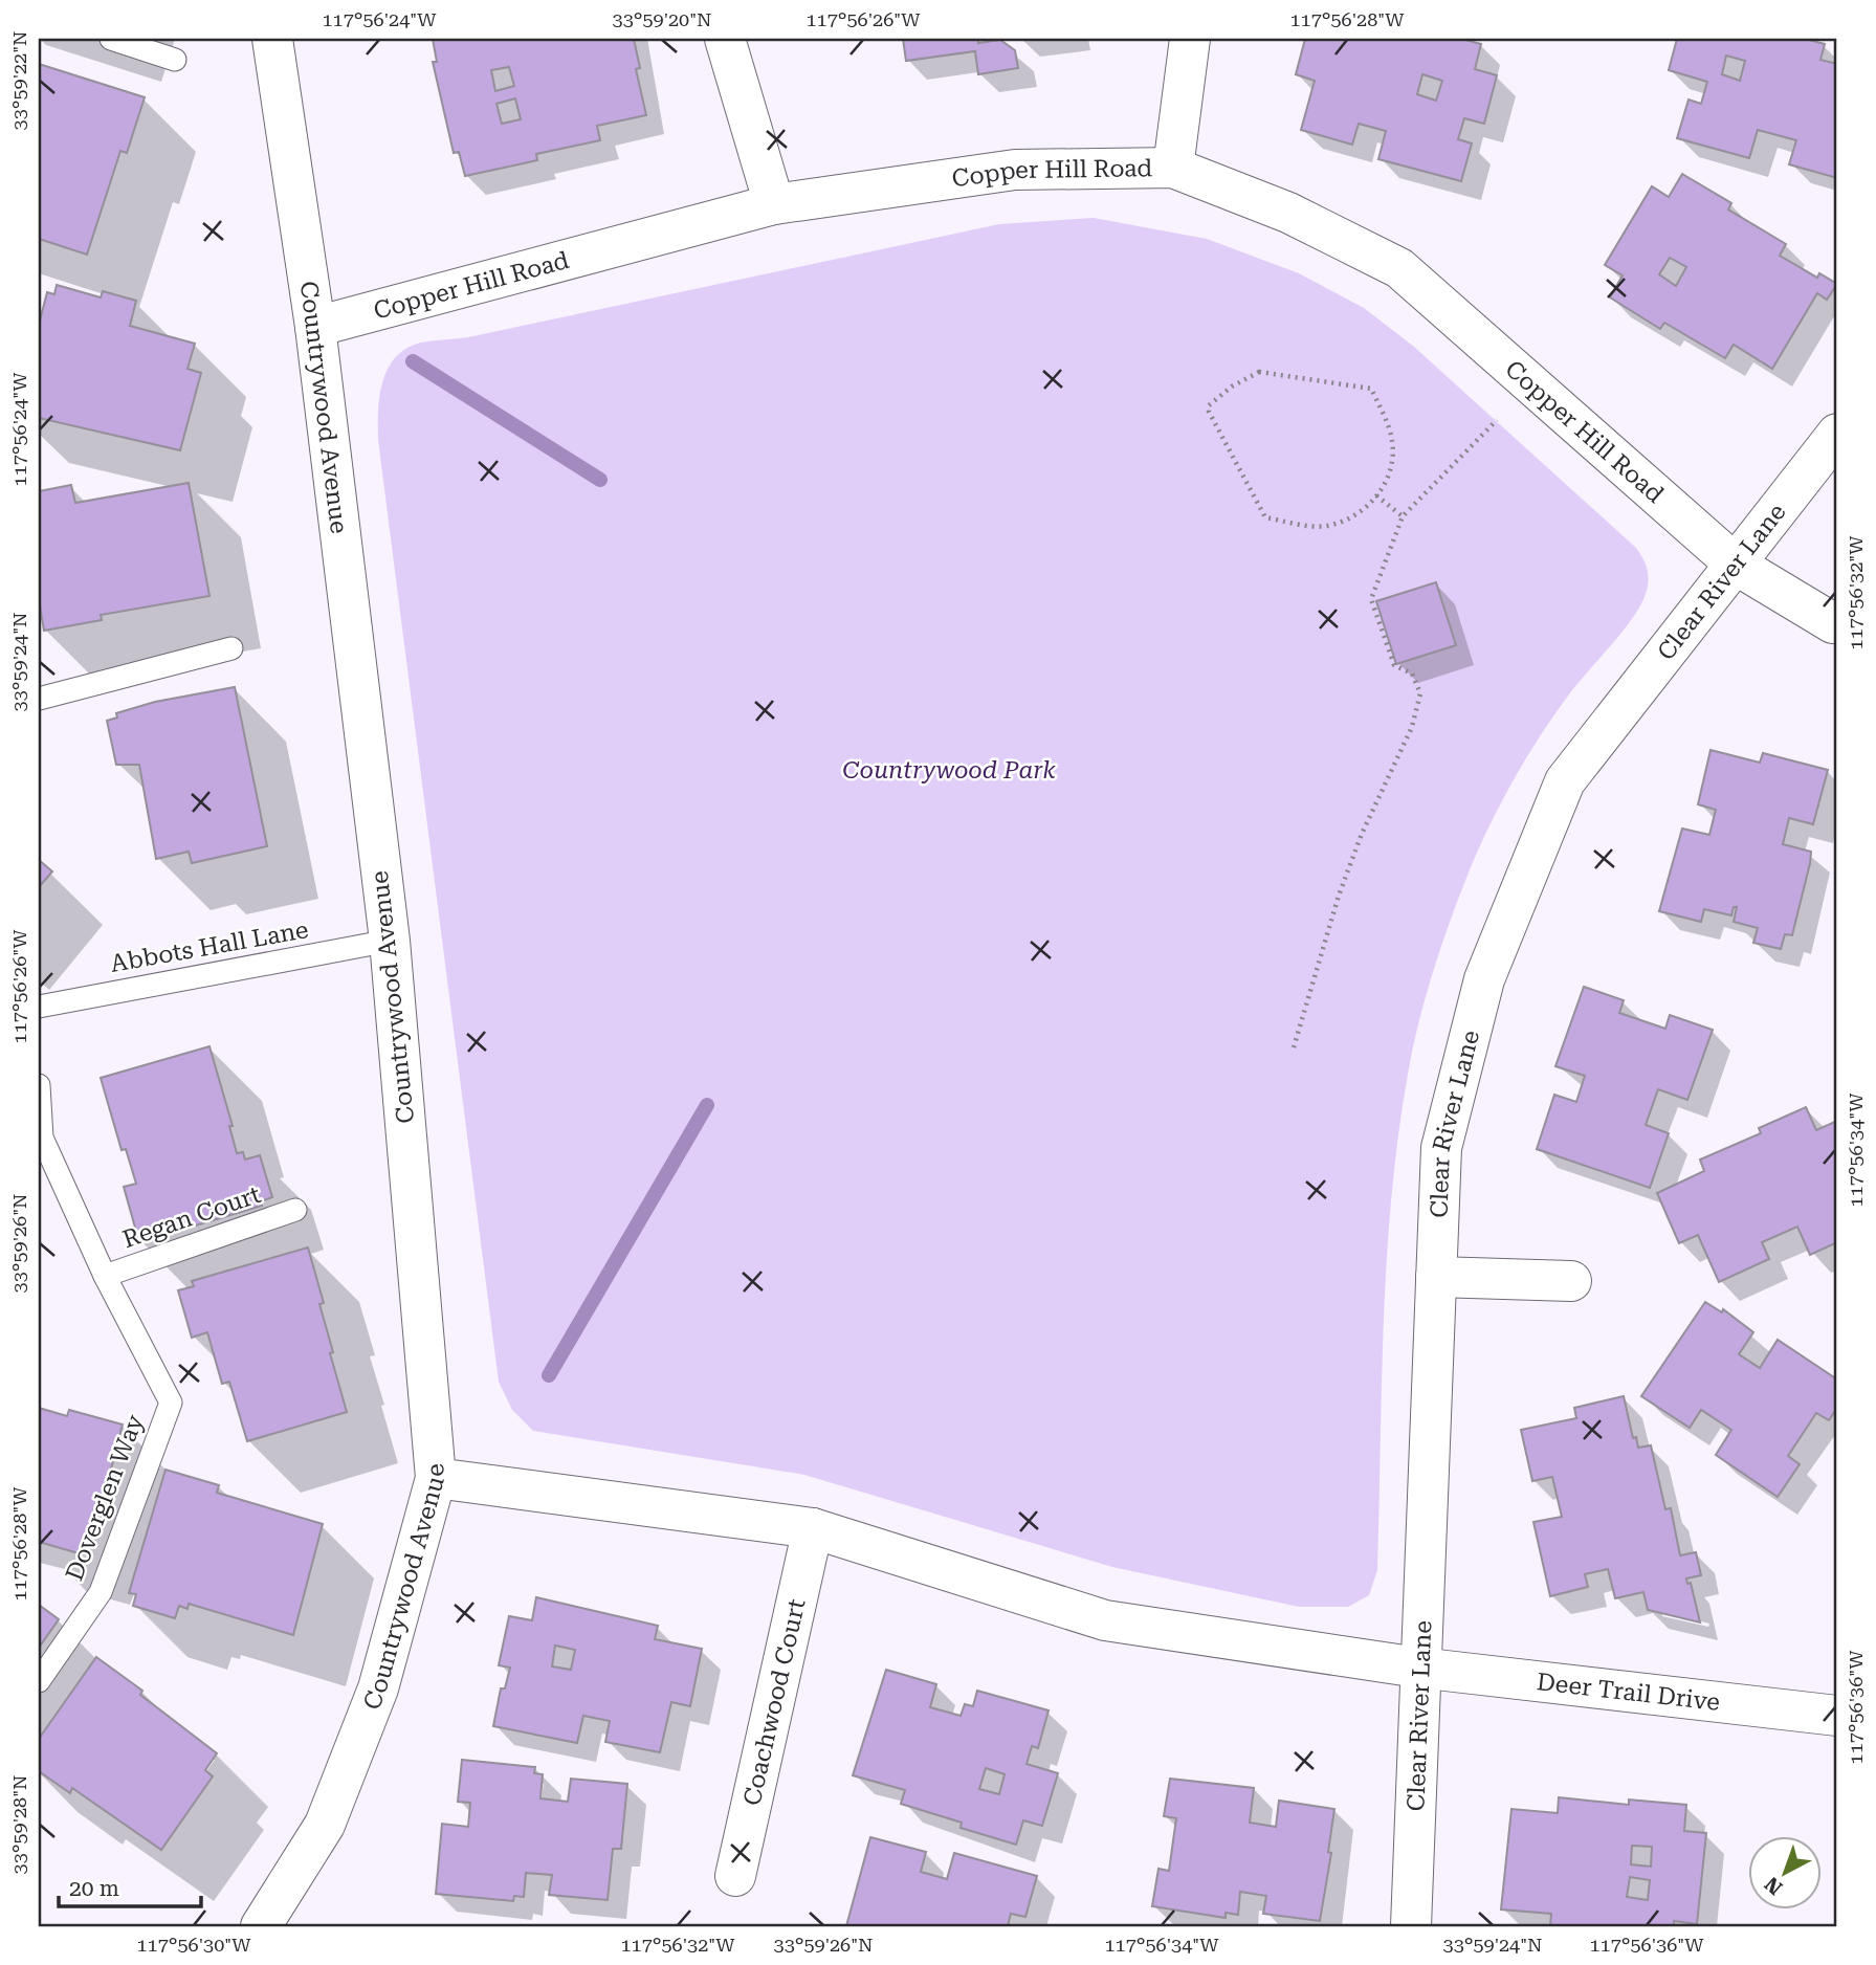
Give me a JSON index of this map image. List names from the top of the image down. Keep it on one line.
{"streets":{"street":["Copper Hill Road","Countrywood Avenue","Clear River Lane","Deer Trail Drive","Coachwood Court"],"lane":["Abbots Hall Lane","Regan Court","Doverglen Way"]},"crossings":[["Copper Hill Road","Countrywood Avenue"],["Copper Hill Road","Clear River Lane"],["Countrywood Avenue","Abbots Hall Lane"],["Countrywood Avenue","Deer Trail Drive"],["Clear River Lane","Deer Trail Drive"],["Regan Court","Doverglen Way"],["Deer Trail Drive","Coachwood Court"]],"parks":["Countrywood Park"],"scale_bar":"20 m","north":"bottom left","coordinates":["117°56'24\"W","33°59'20\"N","117°56'26\"W","117°56'28\"W","33°59'22\"N","117°56'32\"W","33°59'24\"N","117°56'34\"W","33°59'26\"N","117°56'36\"W","33°59'28\"N","117°56'30\"W"]}
